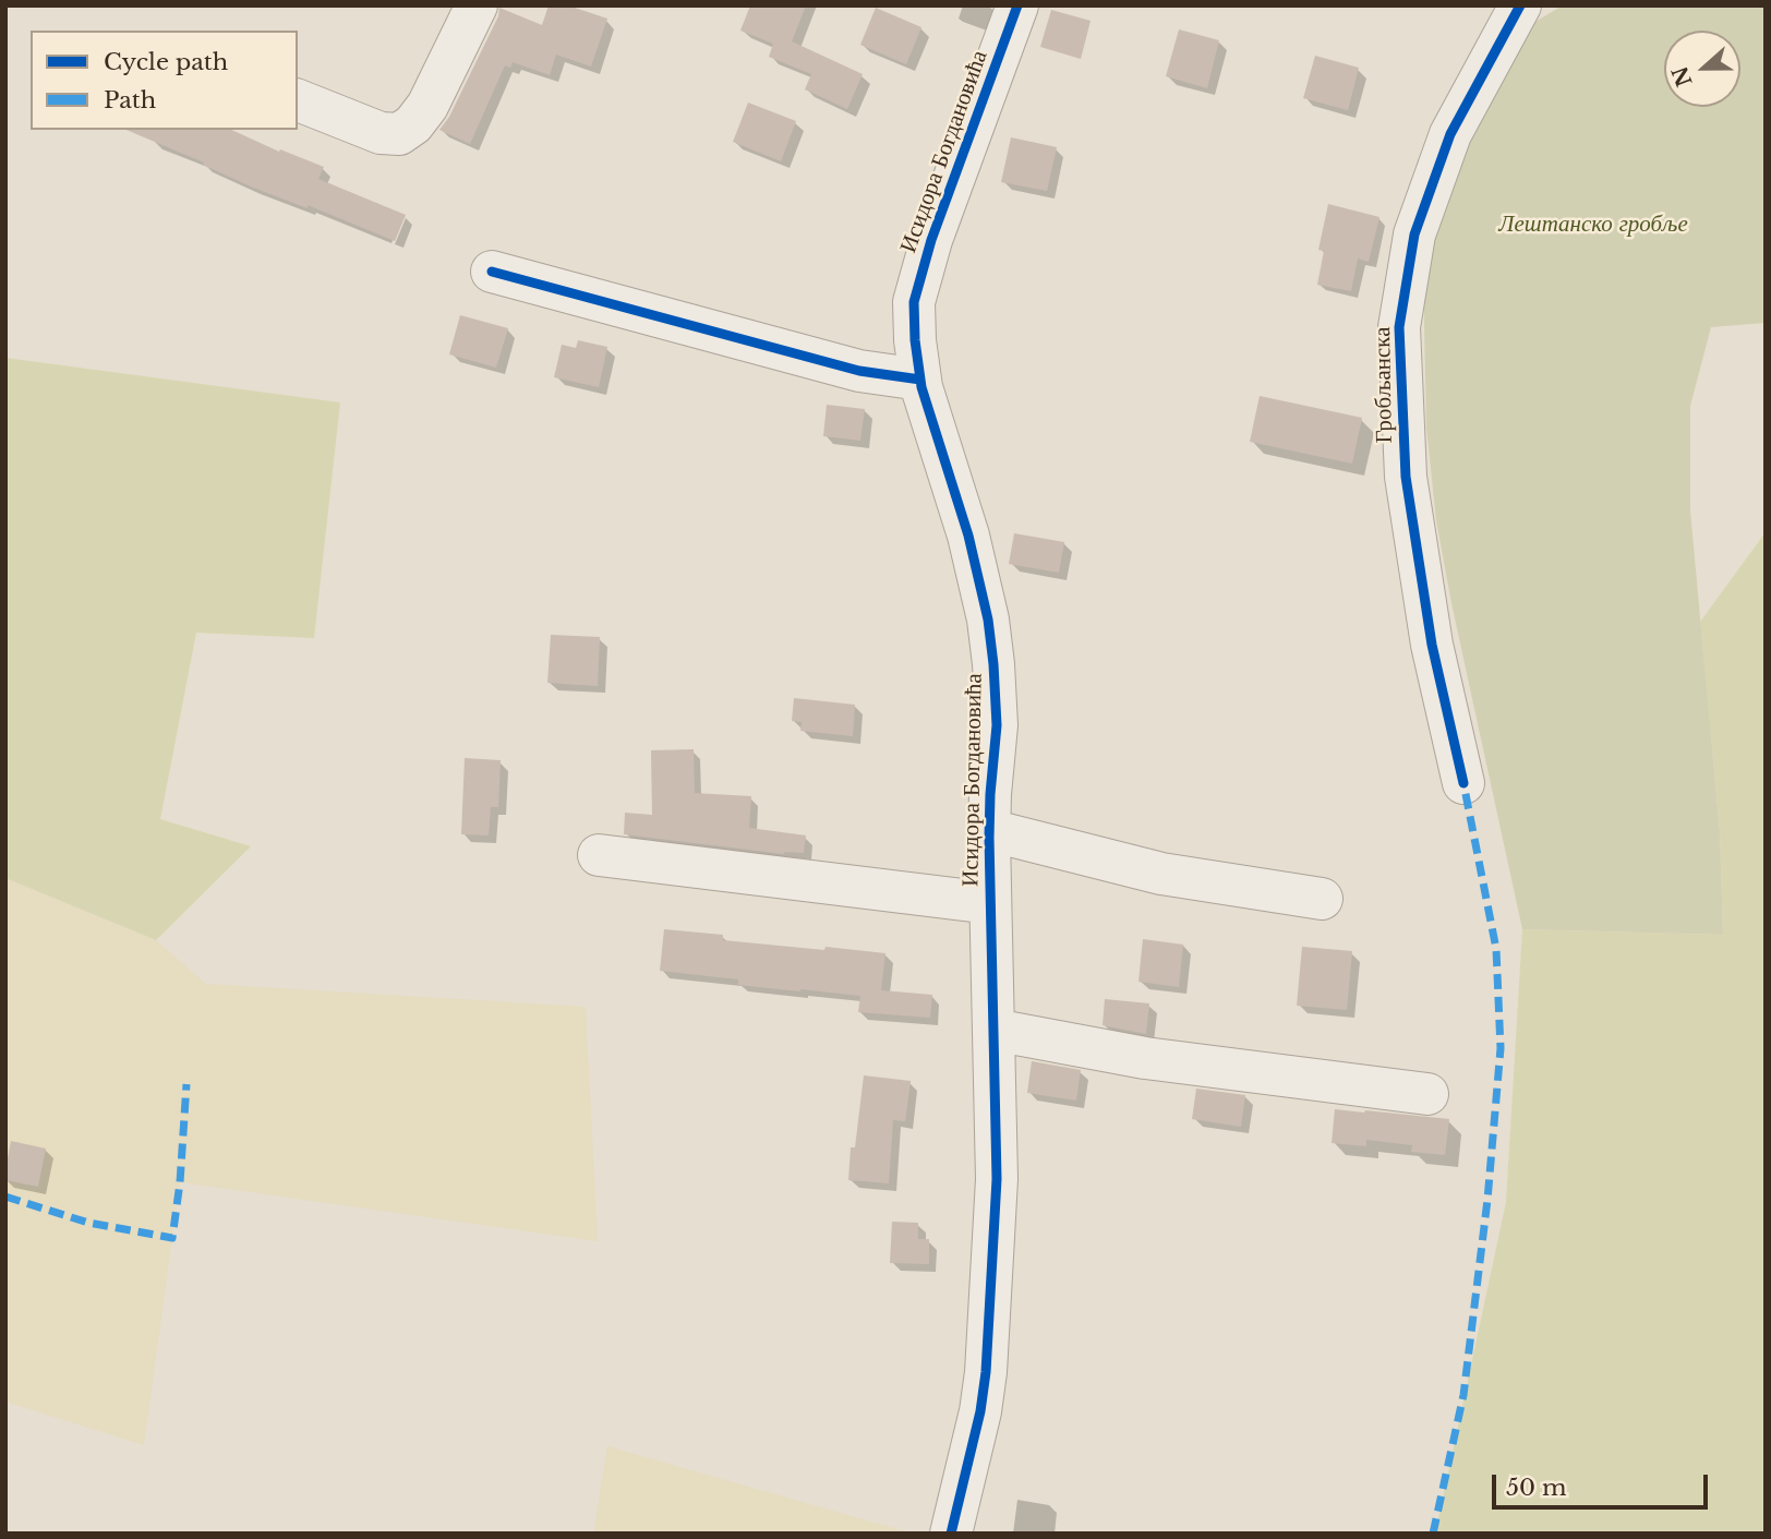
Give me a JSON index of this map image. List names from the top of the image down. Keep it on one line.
{"streets":{"street":["Исидора Богдановића","Гробљанска"]},"parks":["Лештанско гробље"],"legend":["Cycle path","Path"],"scale_bar":"50 m","north":"left"}
